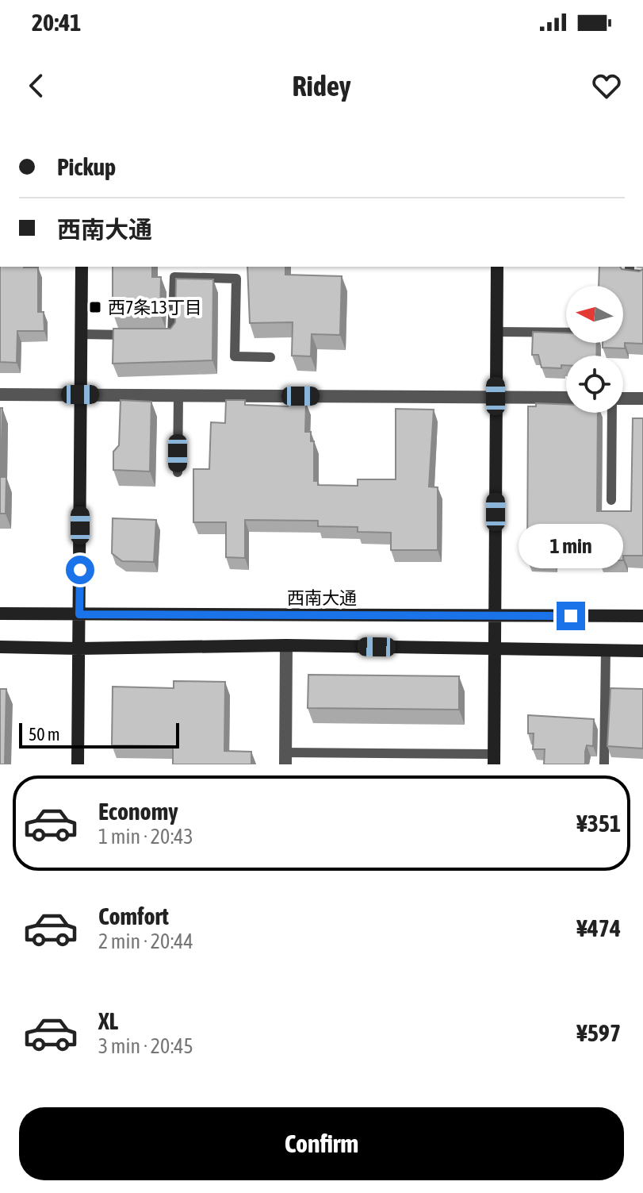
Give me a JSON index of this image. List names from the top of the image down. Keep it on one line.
{"streets":{"street":["西南大通"]},"places":{"transit":["西7条13丁目"]},"scale_bar":"50 m","north":"left","page":{"status":"20:41","header":"Ridey","banner":["Pickup","西南大通"],"bubble":"1 min","scale":"50 m","list":[{"name":"Economy","note":"1 min · 20:43","value":"¥351"},{"name":"Comfort","note":"2 min · 20:44","value":"¥474"},{"name":"XL","note":"3 min · 20:45","value":"¥597"}],"buttons":"Confirm"}}
